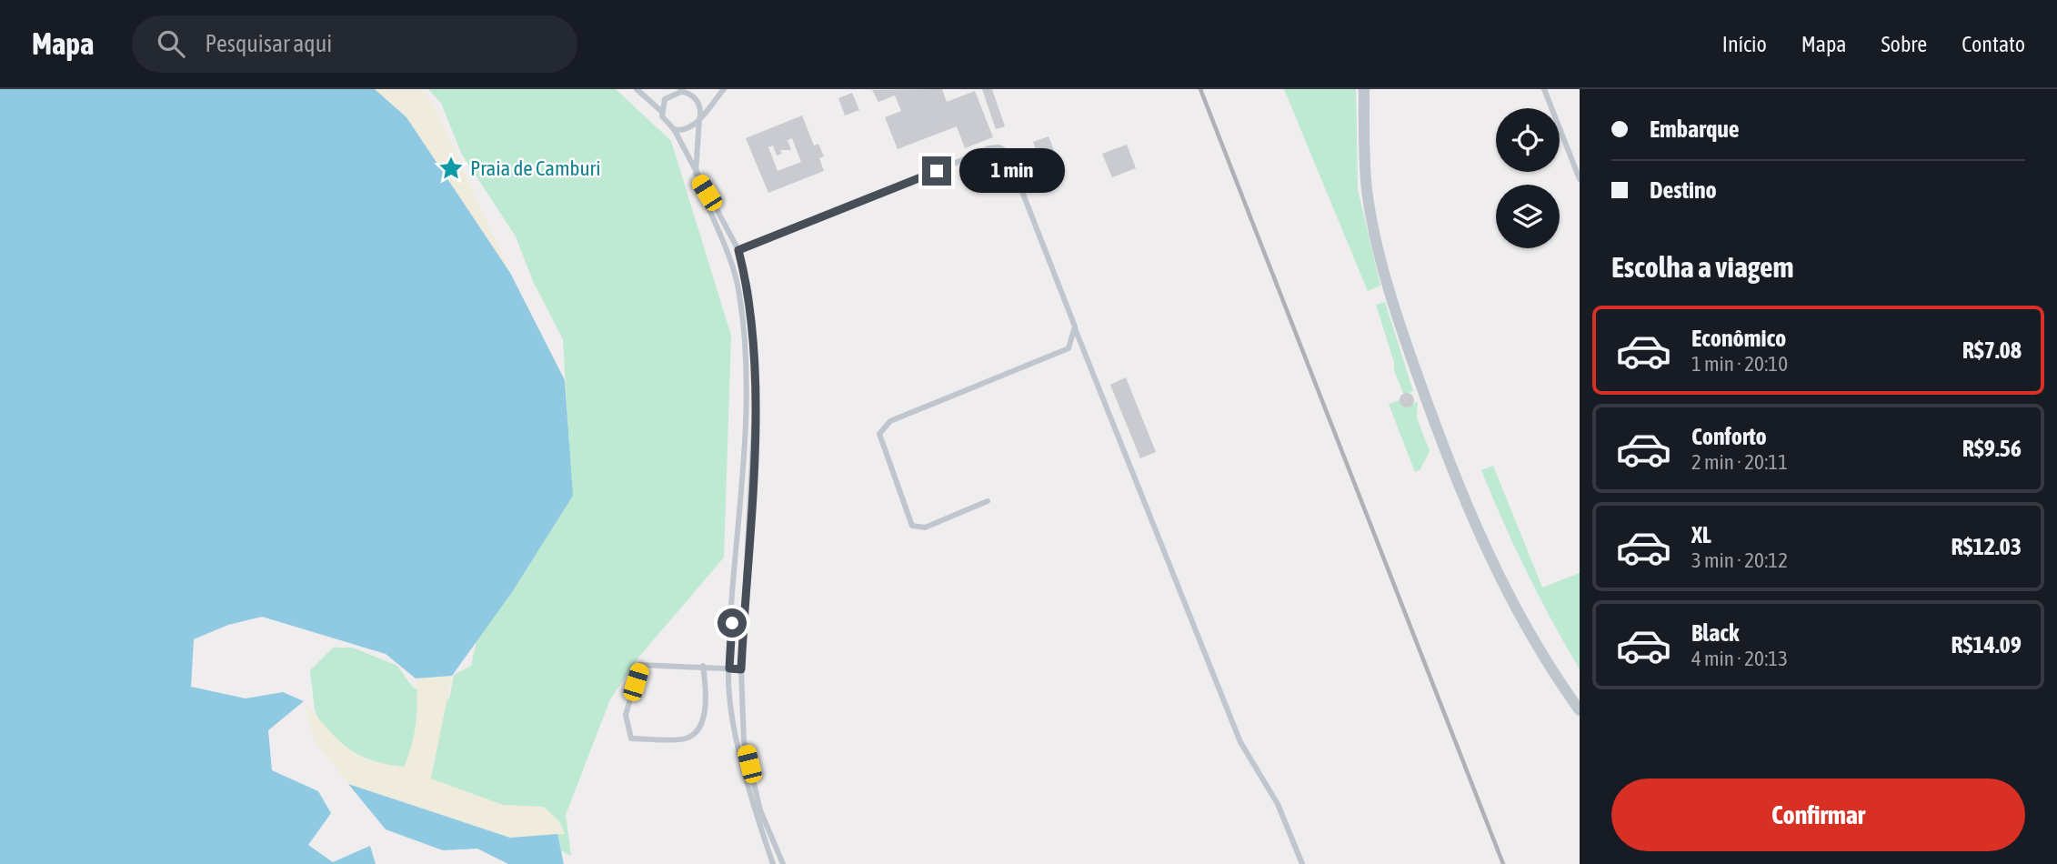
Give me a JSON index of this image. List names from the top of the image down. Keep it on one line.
{"places":{"place":["Praia de Camburi"]},"page":{"header":"Mapa","search":"Pesquisar aqui","nav":["Início","Mapa","Sobre","Contato"],"banner":["Embarque","Destino"],"bubble":"1 min","heading":"Escolha a viagem","list":[{"name":"Econômico","note":"1 min · 20:10","value":"R$7.08"},{"name":"Conforto","note":"2 min · 20:11","value":"R$9.56"},{"name":"XL","note":"3 min · 20:12","value":"R$12.03"},{"name":"Black","note":"4 min · 20:13","value":"R$14.09"}],"buttons":"Confirmar"}}
